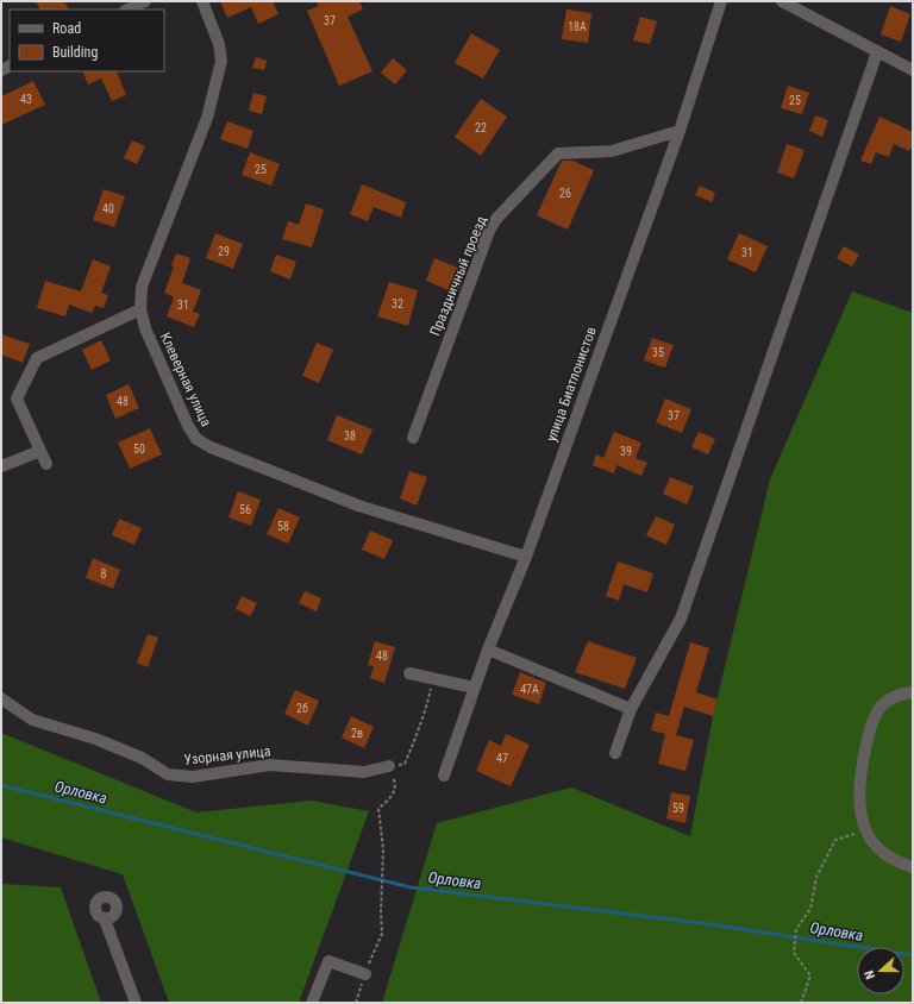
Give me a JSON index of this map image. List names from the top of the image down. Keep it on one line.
{"streets":{"street":["Праздничный проезд","Клеверная улица","улица Биатлонистов","Узорная улица"]},"crossings":[["Праздничный проезд","улица Биатлонистов"],["Клеверная улица","улица Биатлонистов"]],"water":["Орловка"],"house_numbers":["37","18А","43","25","22","25","26","40","29","31","32","31","35","48","37","38","50","39","56","58","8","48","47А","2б","2в","47","59"],"legend":["Road","Building"],"north":"left"}
